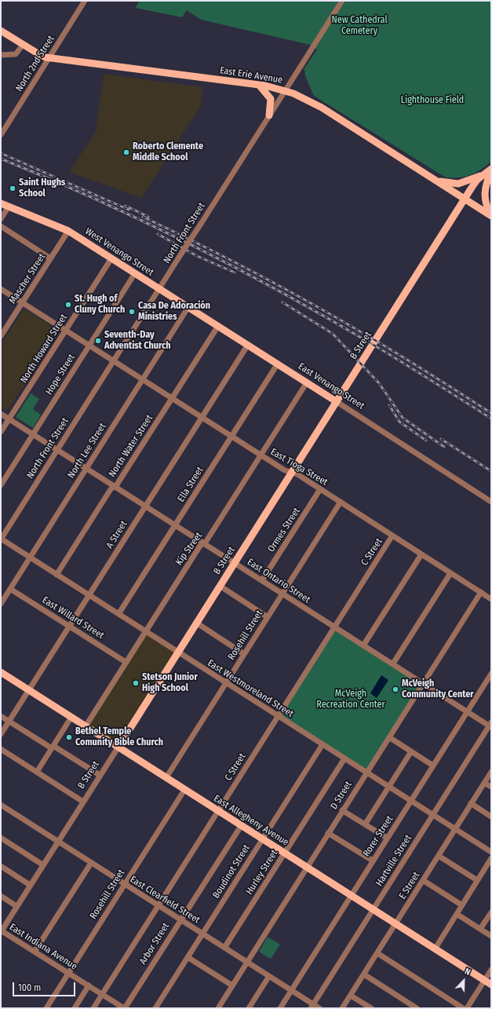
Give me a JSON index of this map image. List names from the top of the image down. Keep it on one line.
{"streets":{"main road":["East Erie Avenue","West Venango Street","B Street","East Venango Street","East Allegheny Avenue"],"street":["North 2nd Street","North Front Street","Mascher Street","North Howard Street","Hope Street","North Water Street","North Lee Street","East Tioga Street","Ella Street","Ormes Street","A Street","Kip Street","C Street","East Ontario Street","East Willard Street","Rosehill Street","East Westmoreland Street","D Street","Rorer Street","Hartville Street","Boudinot Street","Hurley Street","E Street","East Clearfield Street","Arbor Street","East Indiana Avenue"]},"crossings":[["North 2nd Street","East Erie Avenue"],["East Erie Avenue","North Front Street"],["East Erie Avenue","B Street"],["North Front Street","West Venango Street"],["North Front Street","East Venango Street"],["North Front Street","East Tioga Street"],["North Front Street","East Ontario Street"],["North Front Street","East Westmoreland Street"],["West Venango Street","Mascher Street"],["West Venango Street","North Howard Street"],["West Venango Street","Hope Street"],["West Venango Street","East Venango Street"],["Mascher Street","East Tioga Street"],["B Street","East Venango Street"],["B Street","East Tioga Street"],["B Street","East Ontario Street"],["B Street","East Westmoreland Street"],["B Street","East Allegheny Avenue"],["B Street","East Clearfield Street"],["B Street","East Indiana Avenue"],["North Howard Street","East Tioga Street"],["North Howard Street","East Ontario Street"],["Hope Street","East Tioga Street"],["Hope Street","East Ontario Street"],["East Venango Street","North Water Street"],["East Venango Street","North Lee Street"],["East Venango Street","Ella Street"],["East Venango Street","A Street"],["East Venango Street","Kip Street"],["North Water Street","East Tioga Street"],["North Water Street","East Ontario Street"],["North Water Street","East Westmoreland Street"],["North Lee Street","East Tioga Street"],["North Lee Street","East Ontario Street"],["North Lee Street","East Willard Street"],["North Lee Street","East Westmoreland Street"],["East Tioga Street","Ella Street"],["East Tioga Street","Ormes Street"],["East Tioga Street","A Street"],["East Tioga Street","Kip Street"],["East Tioga Street","C Street"],["East Tioga Street","Rosehill Street"],["East Tioga Street","D Street"],["Ella Street","East Ontario Street"],["Ella Street","East Westmoreland Street"],["Ormes Street","East Ontario Street"],["A Street","East Ontario Street"],["A Street","East Willard Street"],["A Street","East Westmoreland Street"],["A Street","East Allegheny Avenue"],["Kip Street","East Ontario Street"],["Kip Street","East Willard Street"],["Kip Street","East Westmoreland Street"],["Kip Street","East Allegheny Avenue"],["C Street","East Ontario Street"],["C Street","East Westmoreland Street"],["C Street","East Allegheny Avenue"],["C Street","East Clearfield Street"],["C Street","East Indiana Avenue"],["East Ontario Street","Rosehill Street"],["East Ontario Street","D Street"],["East Ontario Street","Rorer Street"],["East Ontario Street","Hartville Street"],["Rosehill Street","East Westmoreland Street"],["Rosehill Street","East Allegheny Avenue"],["Rosehill Street","East Clearfield Street"],["Rosehill Street","East Indiana Avenue"],["East Westmoreland Street","D Street"],["East Westmoreland Street","Rorer Street"],["East Westmoreland Street","Hartville Street"],["East Westmoreland Street","Boudinot Street"],["East Westmoreland Street","Hurley Street"],["East Westmoreland Street","E Street"],["D Street","East Allegheny Avenue"],["D Street","East Clearfield Street"],["East Allegheny Avenue","Rorer Street"],["East Allegheny Avenue","Hartville Street"],["East Allegheny Avenue","Boudinot Street"],["East Allegheny Avenue","Hurley Street"],["East Allegheny Avenue","E Street"],["East Allegheny Avenue","Arbor Street"],["Rorer Street","East Clearfield Street"],["Hartville Street","East Clearfield Street"],["Boudinot Street","East Clearfield Street"],["Hurley Street","East Clearfield Street"],["East Clearfield Street","Arbor Street"],["Arbor Street","East Indiana Avenue"]],"parks":["New Cathedral Cemetery","Lighthouse Field","McVeigh Recreation Center"],"places":["Roberto Clemente Middle School","Saint Hughs School","St. Hugh of Cluny Church","Casa De Adoración Ministries","Seventh-Day Adventist Church","Stetson Junior High School","McVeigh Community Center","Bethel Temple Comunity Bible Church"],"scale_bar":"100 m","north":"top right"}
